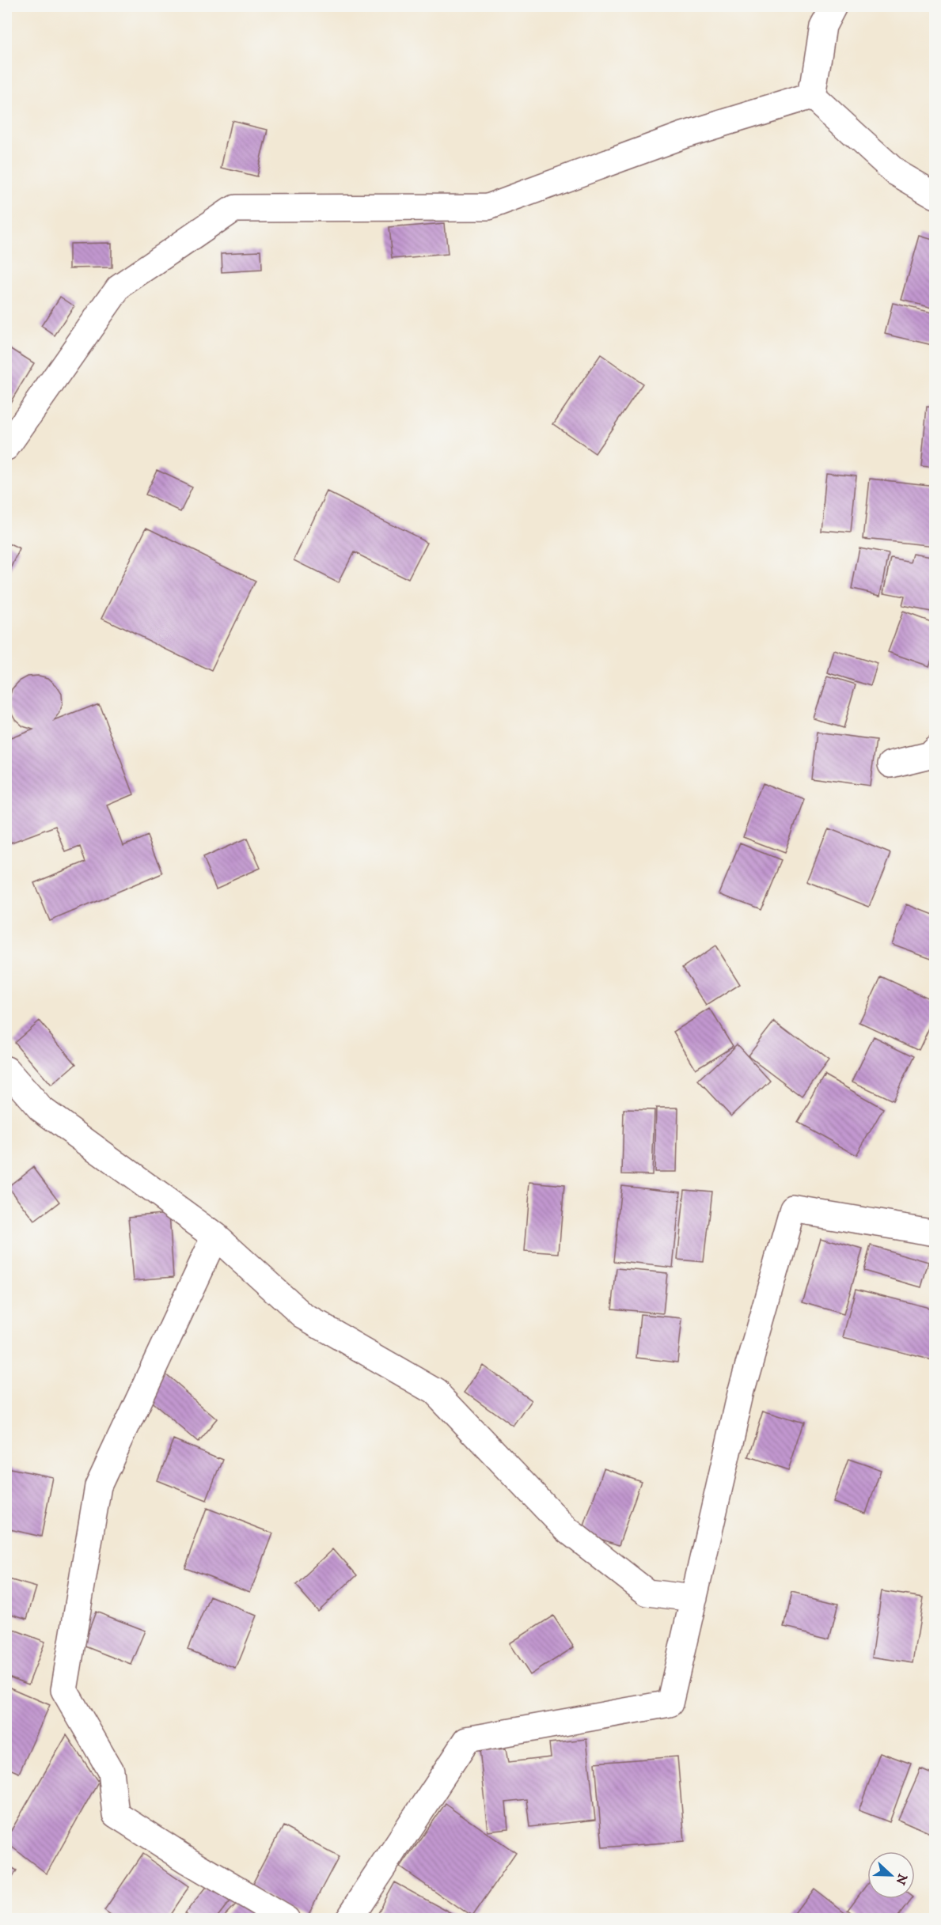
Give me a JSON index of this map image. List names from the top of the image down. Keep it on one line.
{"north":"right"}
